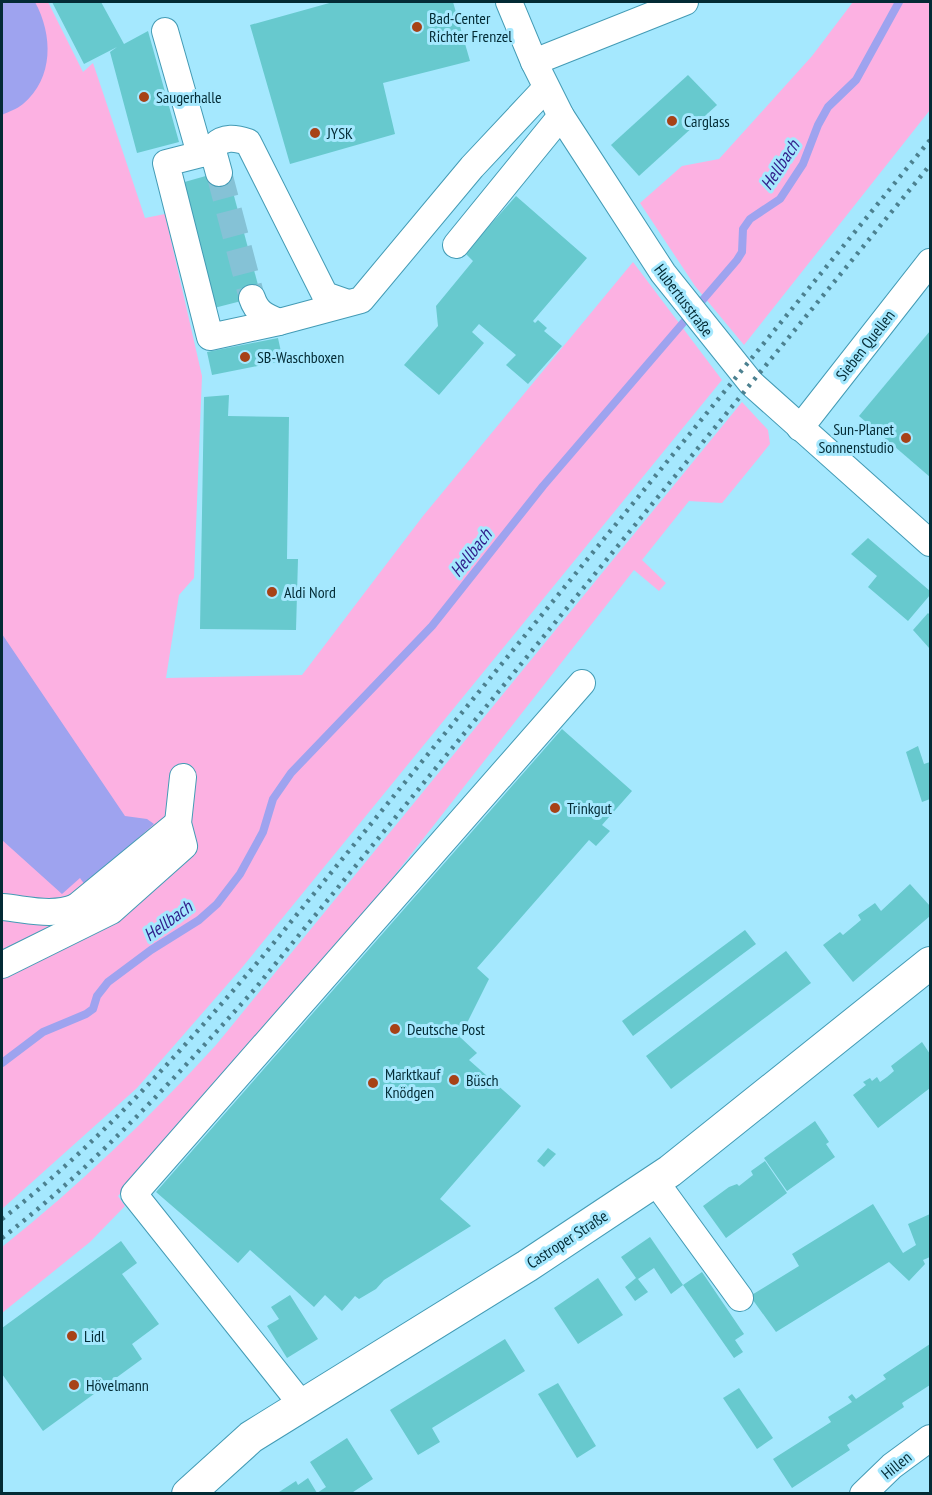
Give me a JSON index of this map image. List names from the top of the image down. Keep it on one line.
{"streets":{"main road":["Castroper Straße"],"street":["Hubertusstraße","Sieben Quellen","Hillen"]},"crossings":[["Hubertusstraße","Sieben Quellen"]],"water":["Hellbach"],"places":["Bad-Center Richter Frenzel","Saugerhalle","Carglass","JYSK","SB-Waschboxen","Sun-Planet Sonnenstudio","Aldi Nord","Trinkgut","Deutsche Post","Büsch","Marktkauf Knödgen","Lidl","Hövelmann"]}
